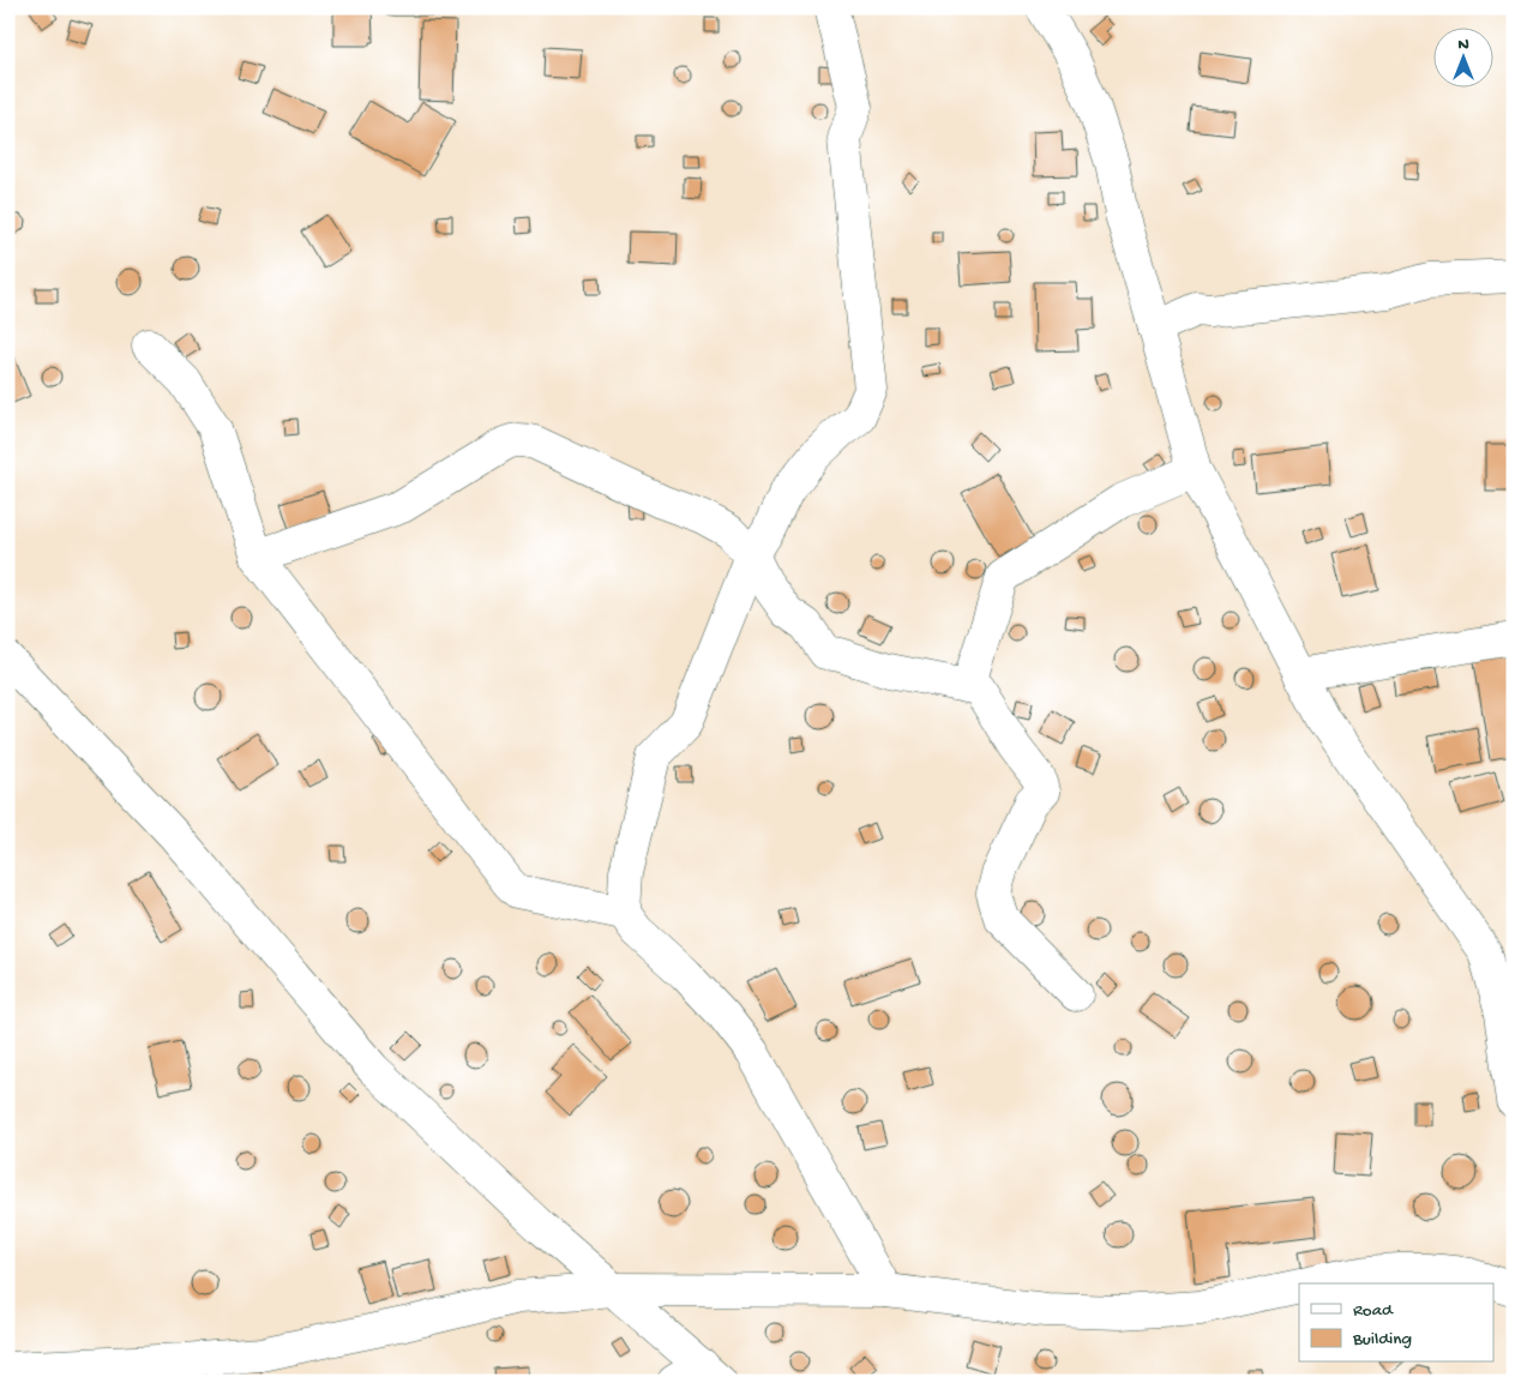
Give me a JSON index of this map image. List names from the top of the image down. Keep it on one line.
{"legend":["Road","Building"],"north":"top"}
